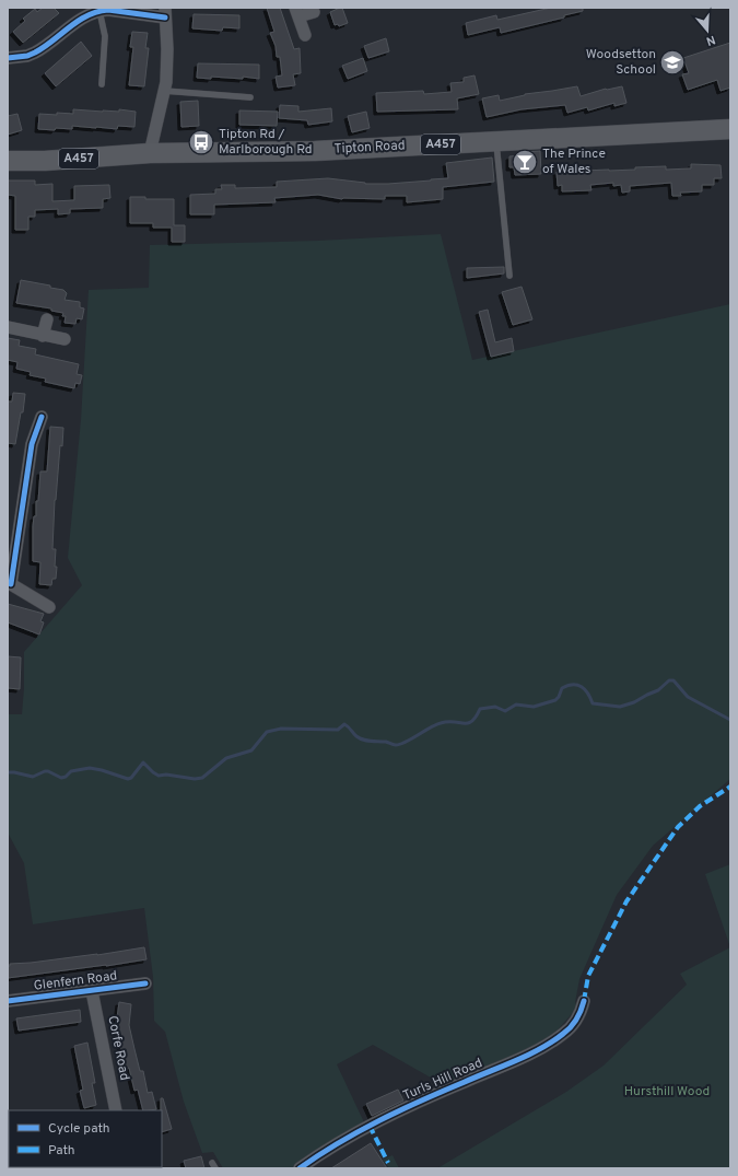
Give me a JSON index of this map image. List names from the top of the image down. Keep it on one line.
{"streets":{"main road":["A457","Tipton Road"],"street":["Glenfern Road","Corfe Road","Turls Hill Road"]},"crossings":[["Glenfern Road","Corfe Road"]],"parks":["Hursthill Wood"],"places":{"school or university":["Woodsetton School"],"bus stop":["Tipton Rd / Marlborough Rd"],"bar":["The Prince of Wales"]},"legend":["Cycle path","Path"],"north":"bottom"}
